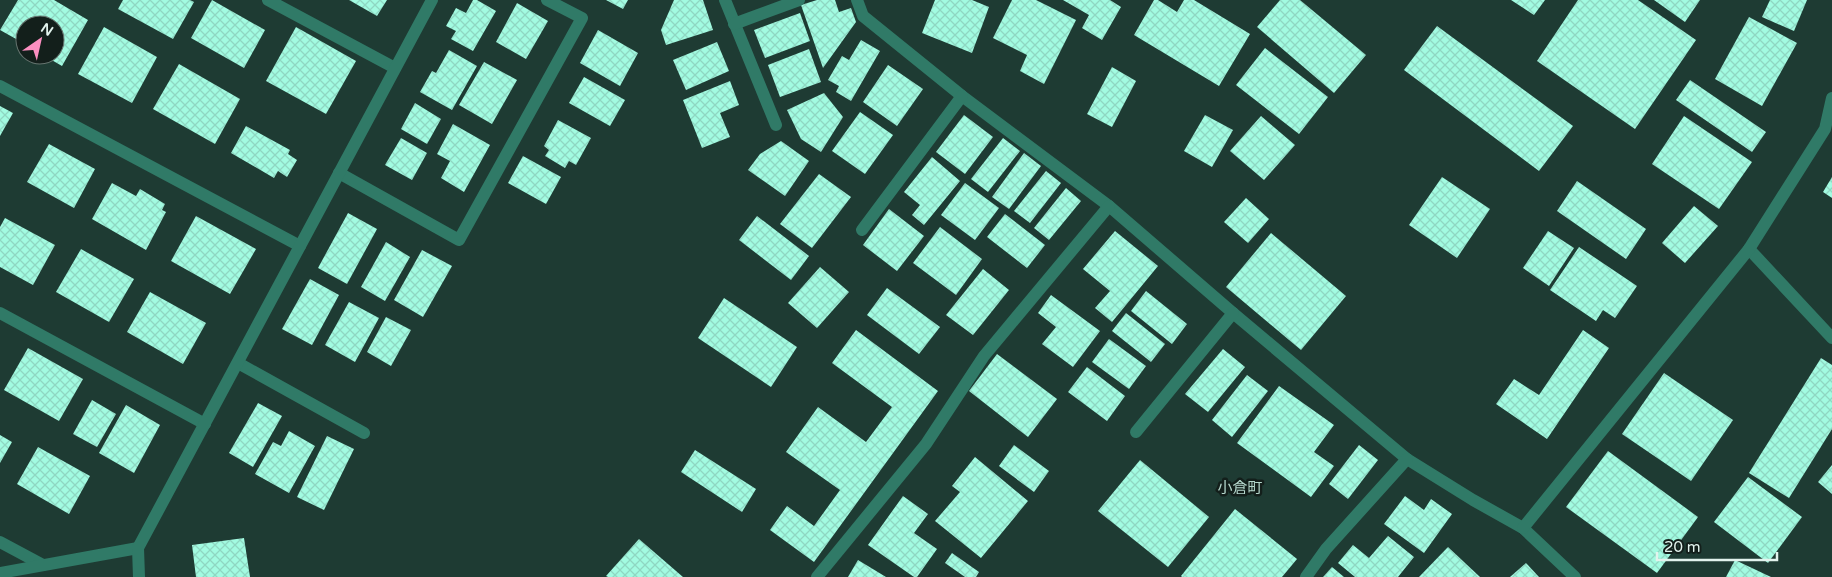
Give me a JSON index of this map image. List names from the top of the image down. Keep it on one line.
{"districts":["小倉町"],"scale_bar":"20 m","north":"top right"}
